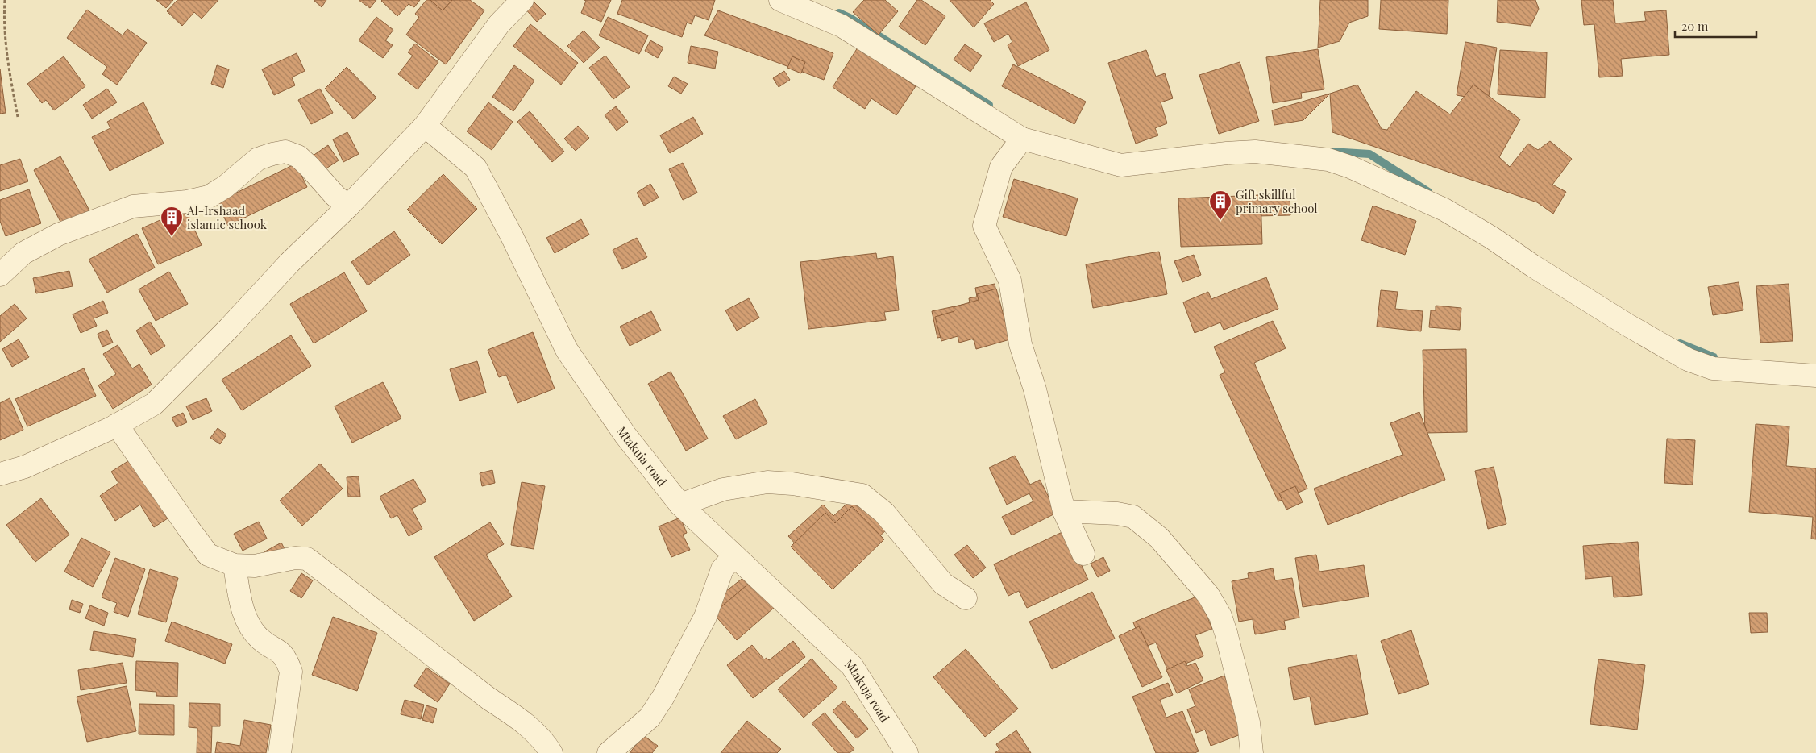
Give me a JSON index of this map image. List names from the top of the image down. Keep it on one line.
{"streets":{"street":["Mtakuja road"]},"places":{"building":["Gift skillful primary school","Al-Irshaad islamic schook"]},"scale_bar":"20 m"}
